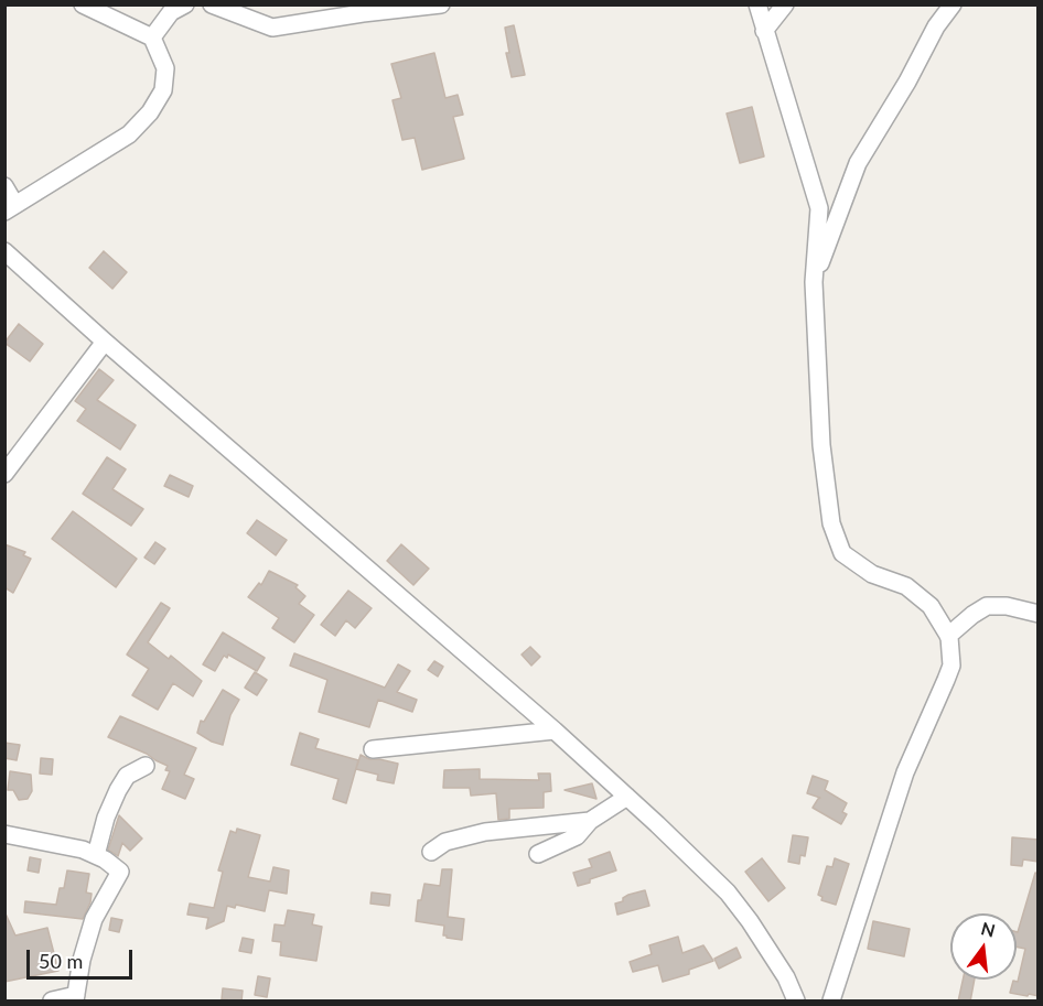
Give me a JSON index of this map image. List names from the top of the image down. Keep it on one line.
{"scale_bar":"50 m","north":"top"}
